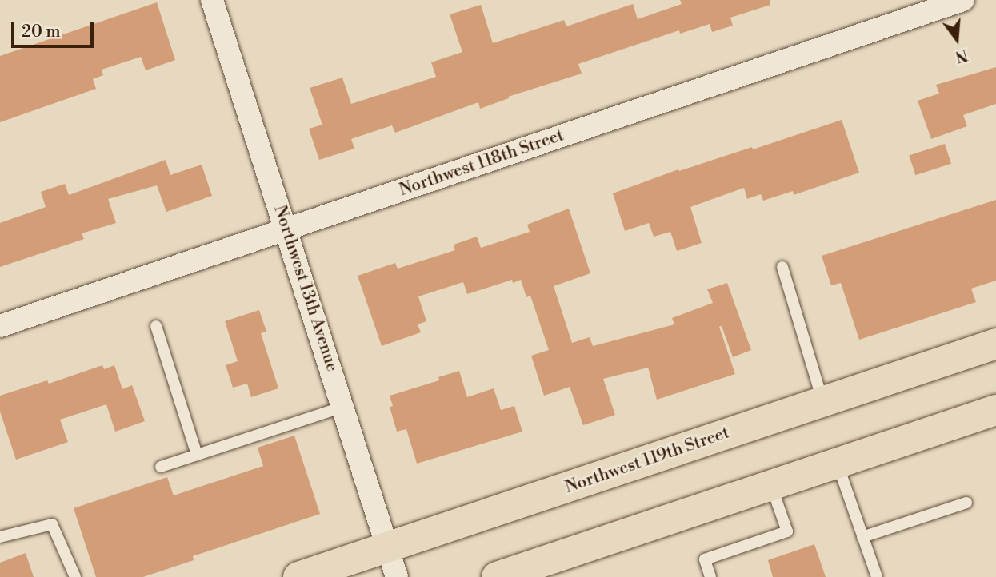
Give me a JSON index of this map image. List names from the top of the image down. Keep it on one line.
{"streets":{"highway":["Northwest 119th Street"],"street":["Northwest 118th Street","Northwest 13th Avenue"]},"crossings":[["Northwest 118th Street","Northwest 13th Avenue"],["Northwest 13th Avenue","Northwest 119th Street"]],"scale_bar":"20 m","north":"bottom"}
